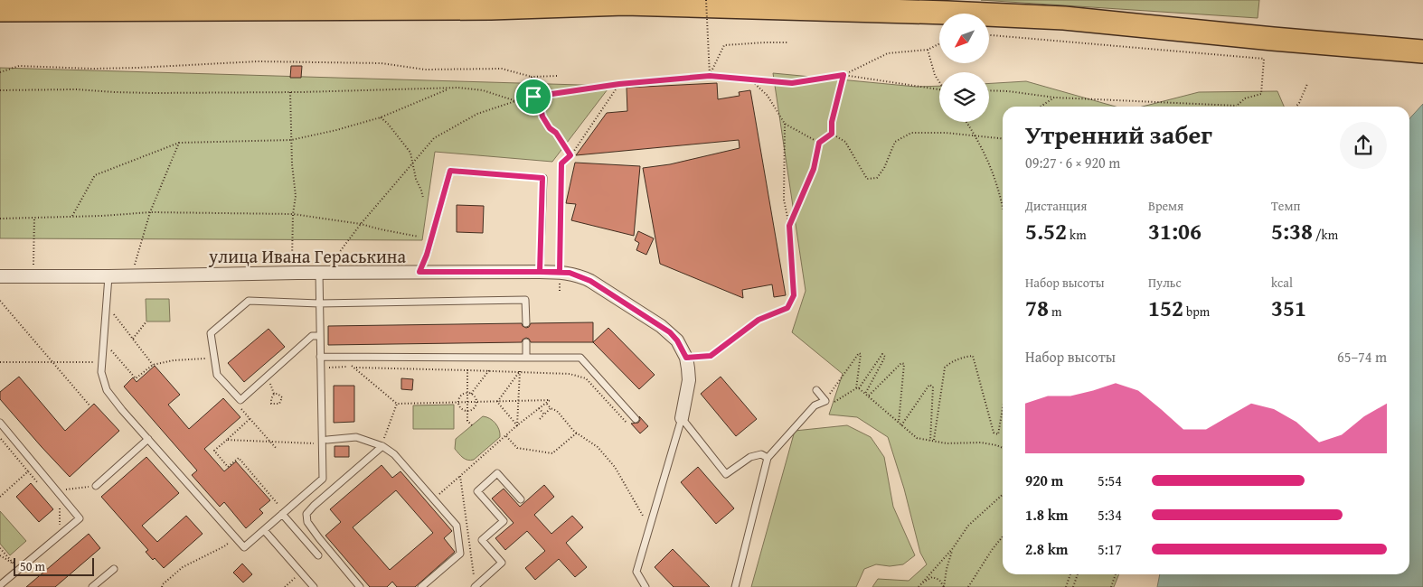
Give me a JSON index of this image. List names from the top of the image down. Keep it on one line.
{"streets":{"street":["улица Ивана Гераськина"]},"scale_bar":"50 m","north":"bottom left","page":{"heading":["Утренний забег","09:27 · 6 × 920 m"],"stats":[["Дистанция","5.52 km"],["Время","31:06"],["Темп","5:38 /km"],["Набор высоты","78 m"],["Пульс","152 bpm"],["kcal","351"]],"chart":["Набор высоты","65–74 m"],"list":[{"name":"920 m","note":"5:54"},{"name":"1.8 km","note":"5:34"},{"name":"2.8 km","note":"5:17"}],"scale":"50 m"}}
